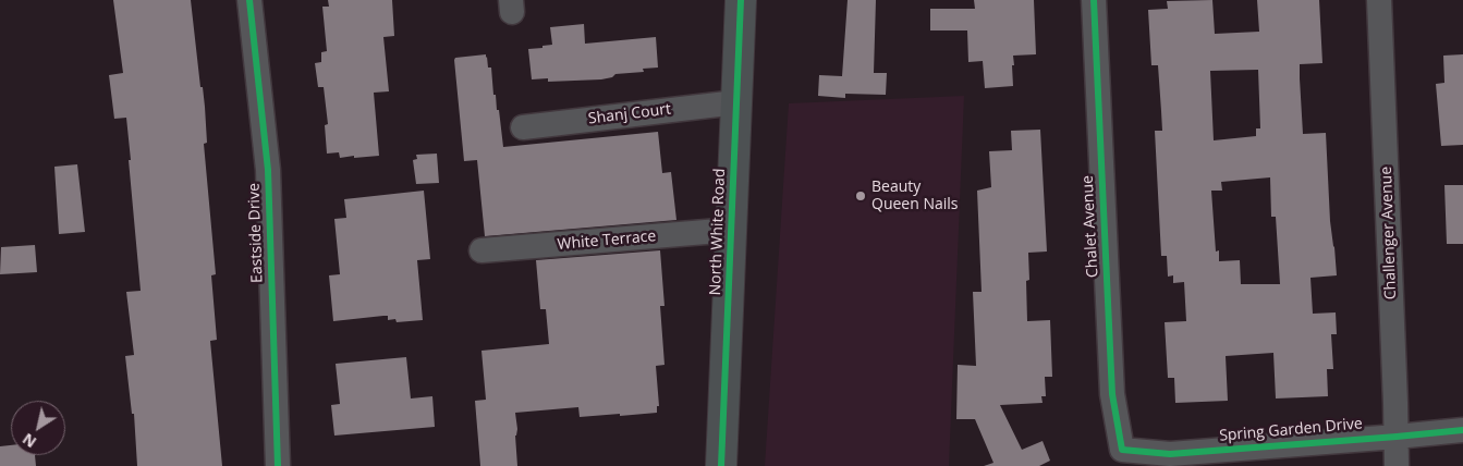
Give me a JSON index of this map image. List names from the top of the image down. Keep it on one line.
{"streets":{"main road":["North White Road"],"street":["Shanj Court","Chalet Avenue","Eastside Drive","Challenger Avenue","White Terrace","Spring Garden Drive"]},"crossings":[["Shanj Court","North White Road"],["Chalet Avenue","Spring Garden Drive"],["North White Road","White Terrace"],["Challenger Avenue","Spring Garden Drive"]],"places":["Beauty Queen Nails"],"north":"bottom left"}
